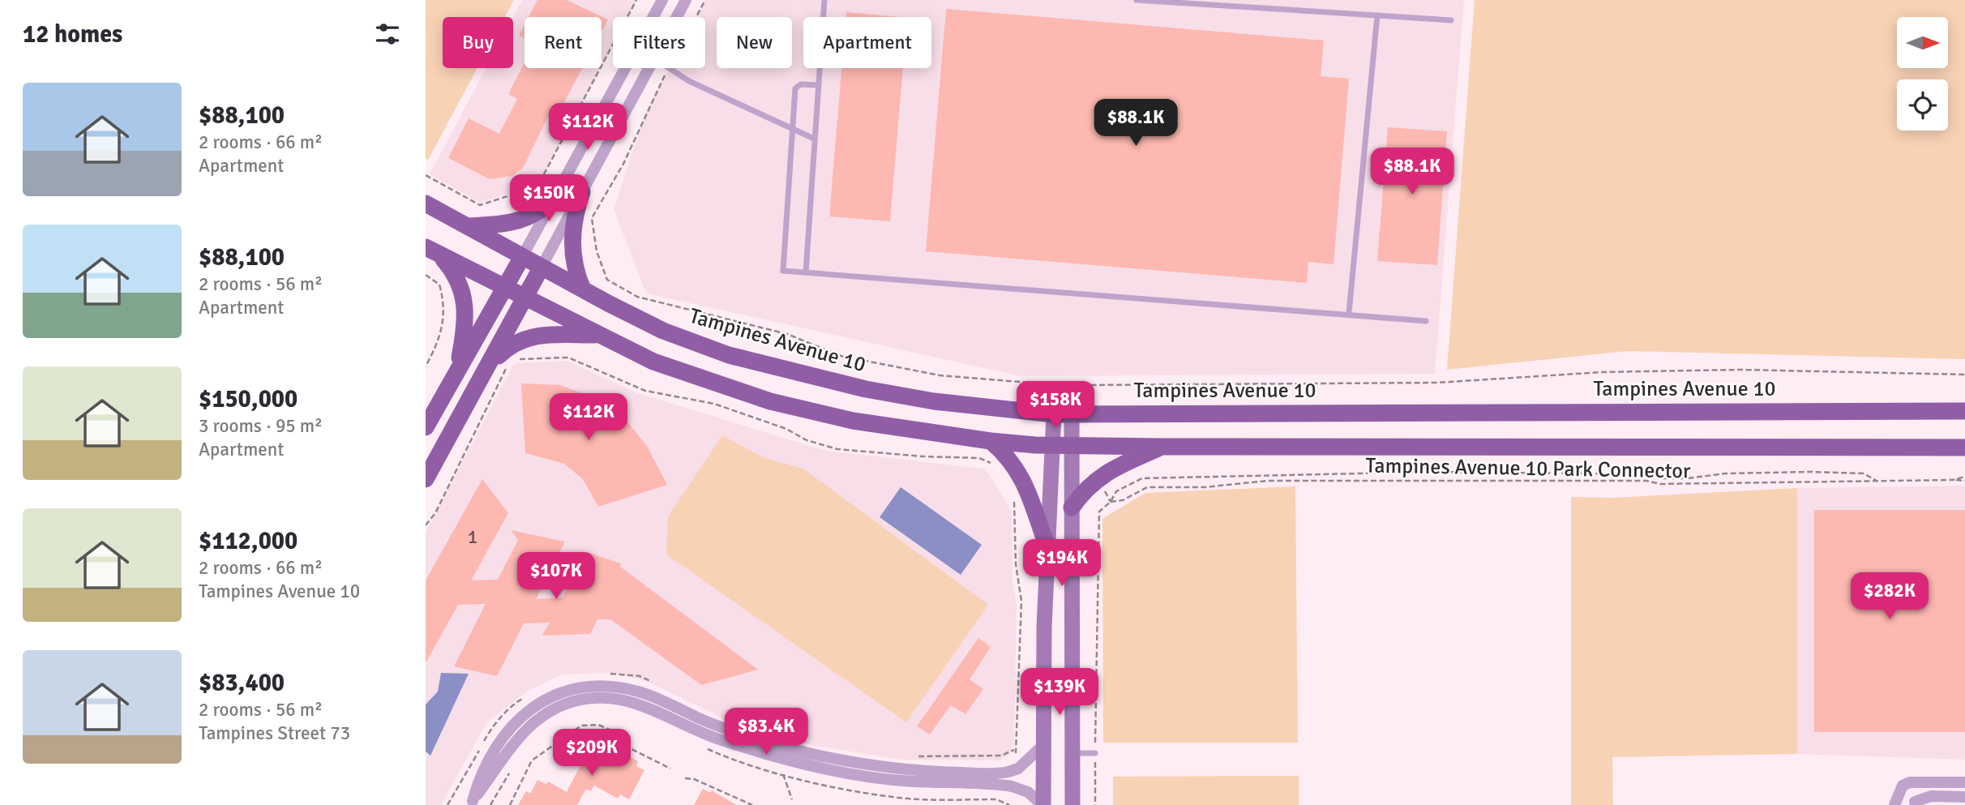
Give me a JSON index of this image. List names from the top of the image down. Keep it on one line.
{"streets":{"main road":["Tampines Avenue 10"],"path":["Tampines Avenue 10 Park Connector"]},"house_numbers":["1"],"north":"right","page":{"heading":"12 homes","chip":["Buy","Rent","Filters","New","Apartment"],"list":[{"name":"$88,100","note":"2 rooms · 66 m² · Apartment"},{"name":"$88,100","note":"2 rooms · 56 m² · Apartment"},{"name":"$150,000","note":"3 rooms · 95 m² · Apartment"},{"name":"$112,000","note":"2 rooms · 66 m² · Tampines Avenue 10"},{"name":"$83,400","note":"2 rooms · 56 m² · Tampines Street 73"}],"price":["$88.1K","$112K","$88.1K","$150K","$158K","$112K","$194K","$107K","$282K","$139K","$83.4K","$209K"]}}
